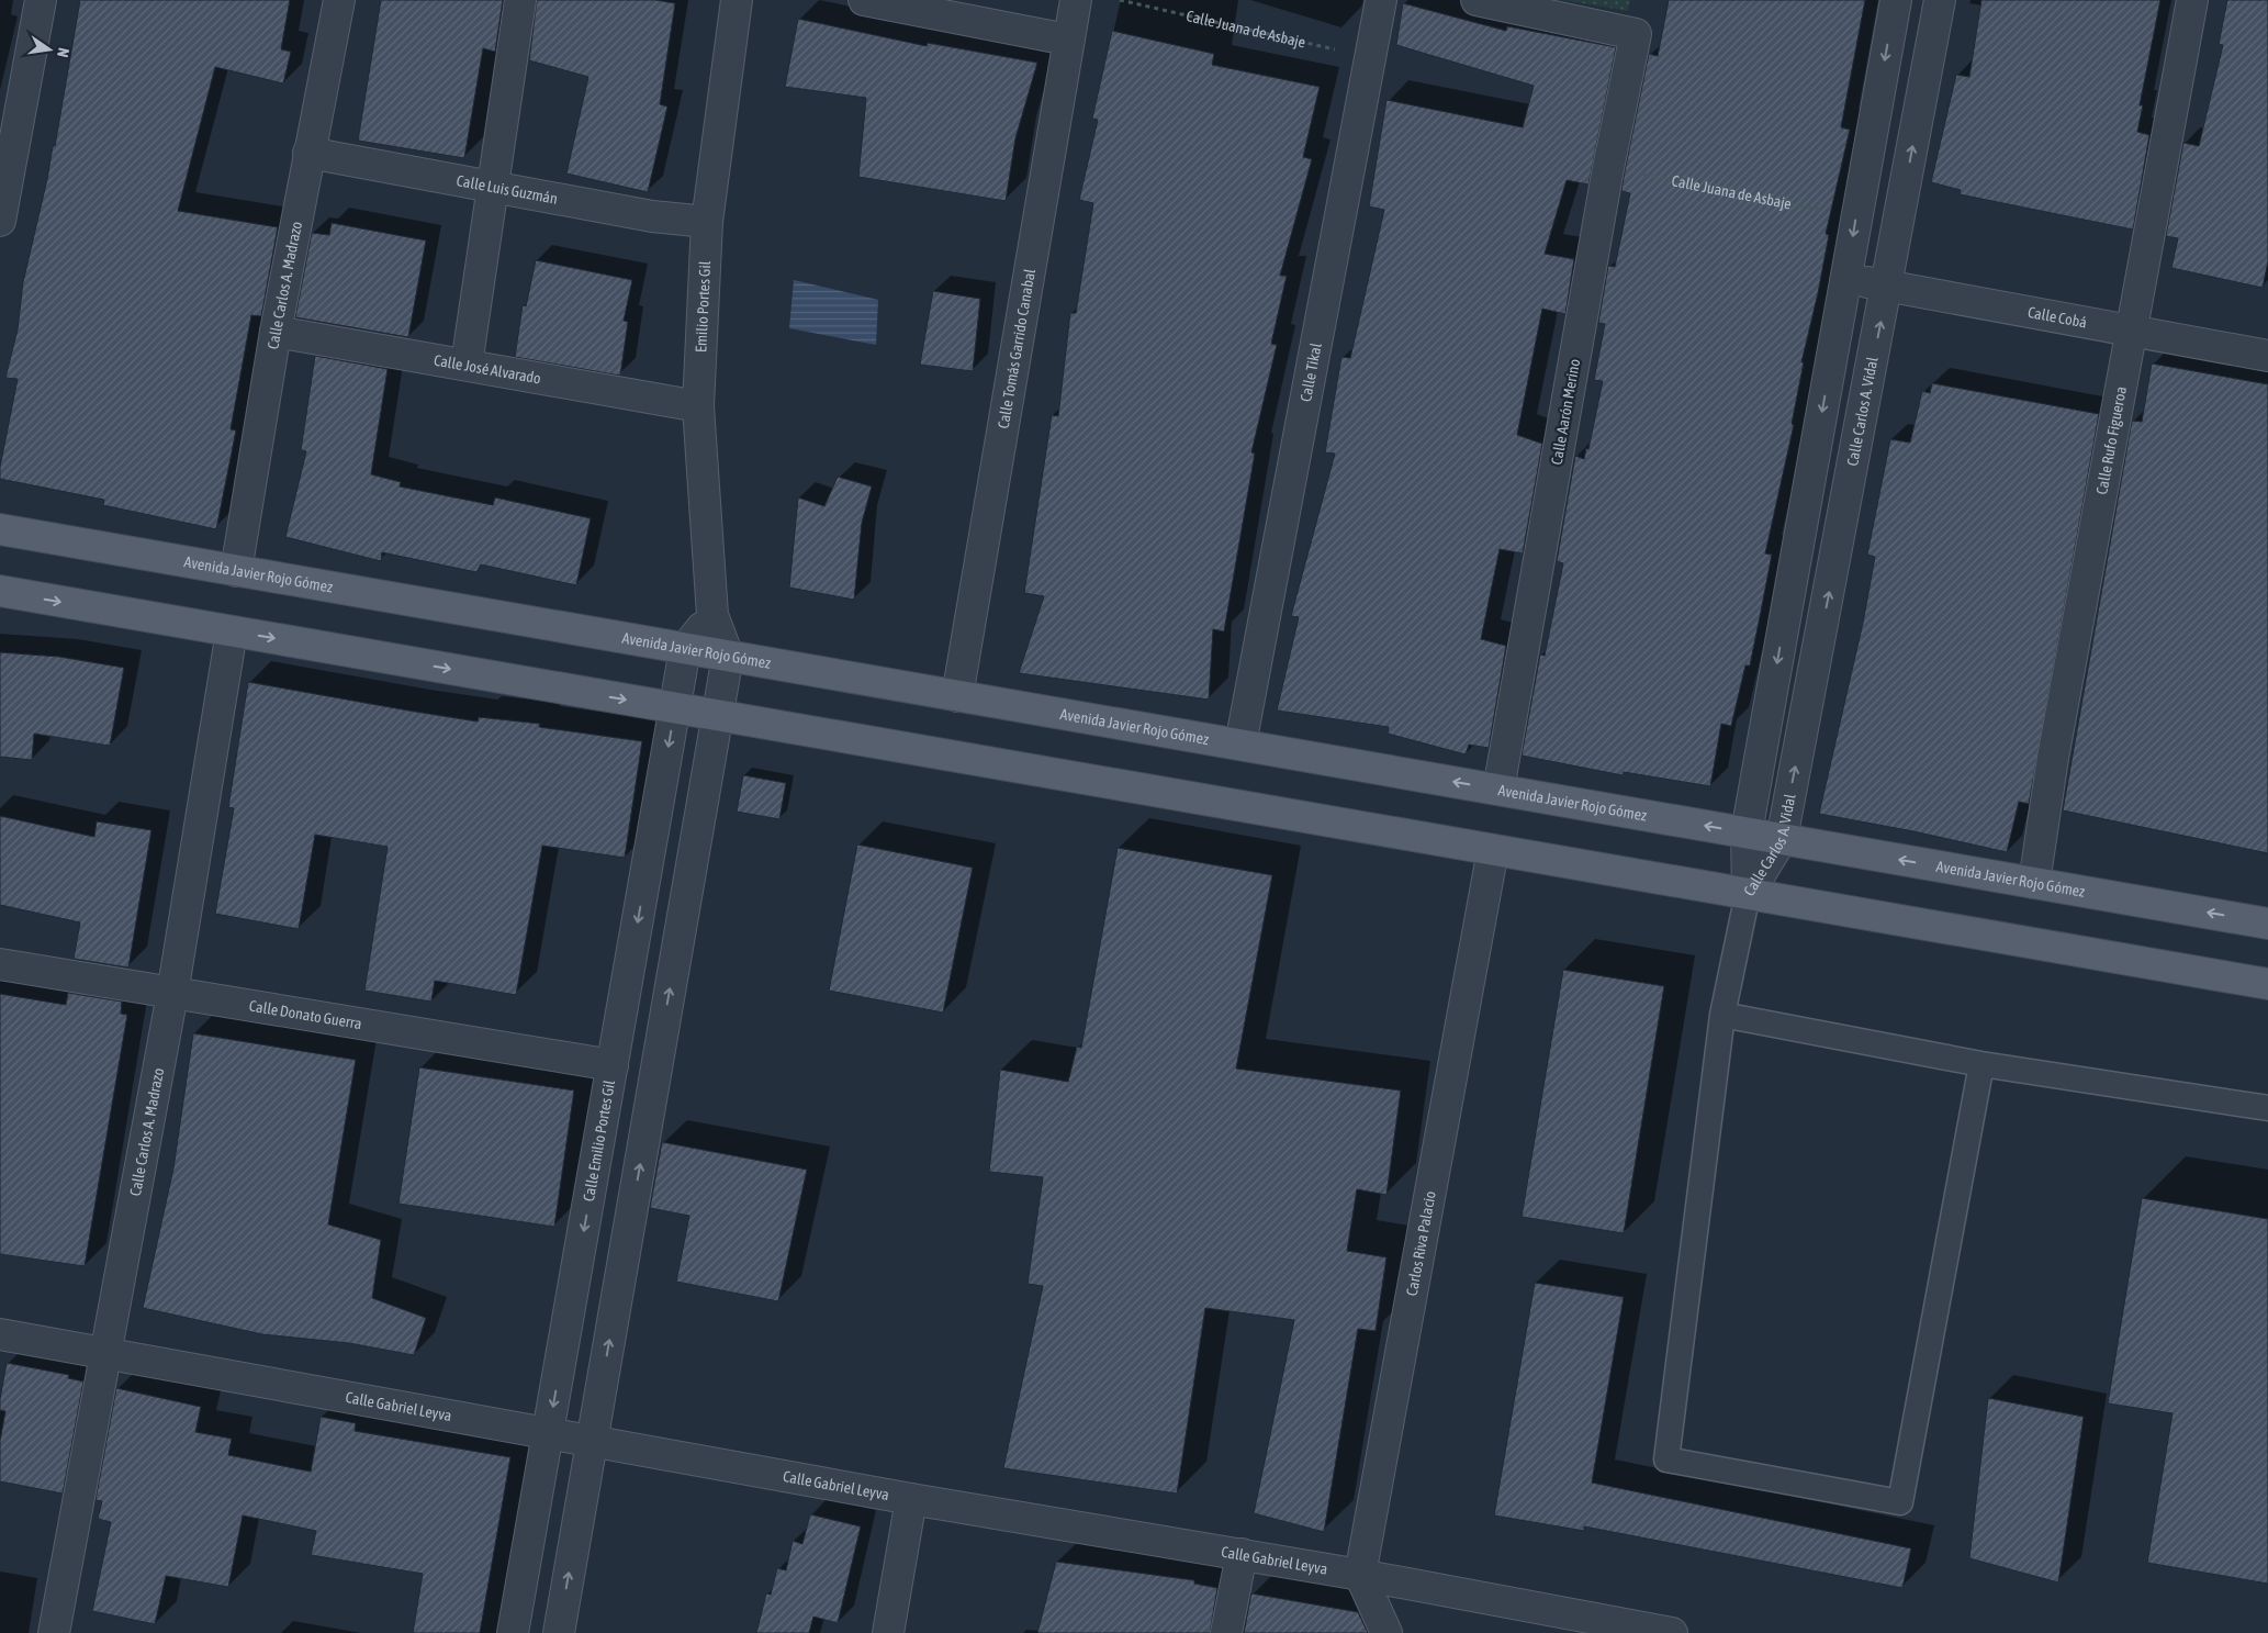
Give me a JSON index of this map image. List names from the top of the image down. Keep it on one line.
{"streets":{"main road":["Avenida Javier Rojo Gómez"],"street":["Calle Luis Guzmán","Calle Carlos A. Madrazo","Emilio Portes Gil","Calle Cobá","Calle Tomás Garrido Canabal","Calle José Alvarado","Calle Tikal","Calle Aarón Merino","Calle Carlos A. Vidal","Calle Rufo Figueroa","Calle Donato Guerra","Calle Emilio Portes Gil","Carlos Riva Palacio","Calle Gabriel Leyva"],"path":["Calle Juana de Asbaje"]},"crossings":[["Calle Juana de Asbaje","Calle Tikal"],["Calle Juana de Asbaje","Calle Aarón Merino"],["Calle Juana de Asbaje","Calle Carlos A. Vidal"],["Calle Luis Guzmán","Calle Carlos A. Madrazo"],["Calle Luis Guzmán","Emilio Portes Gil"],["Calle Carlos A. Madrazo","Calle José Alvarado"],["Calle Carlos A. Madrazo","Avenida Javier Rojo Gómez"],["Calle Carlos A. Madrazo","Calle Donato Guerra"],["Calle Carlos A. Madrazo","Calle Gabriel Leyva"],["Emilio Portes Gil","Calle José Alvarado"],["Emilio Portes Gil","Avenida Javier Rojo Gómez"],["Calle Cobá","Calle Carlos A. Vidal"],["Calle Cobá","Calle Rufo Figueroa"],["Calle Tomás Garrido Canabal","Avenida Javier Rojo Gómez"],["Calle Tikal","Avenida Javier Rojo Gómez"],["Calle Aarón Merino","Avenida Javier Rojo Gómez"],["Calle Carlos A. Vidal","Avenida Javier Rojo Gómez"],["Calle Rufo Figueroa","Avenida Javier Rojo Gómez"],["Avenida Javier Rojo Gómez","Calle Emilio Portes Gil"],["Calle Donato Guerra","Calle Emilio Portes Gil"],["Calle Emilio Portes Gil","Calle Gabriel Leyva"],["Carlos Riva Palacio","Calle Gabriel Leyva"]],"north":"right"}
